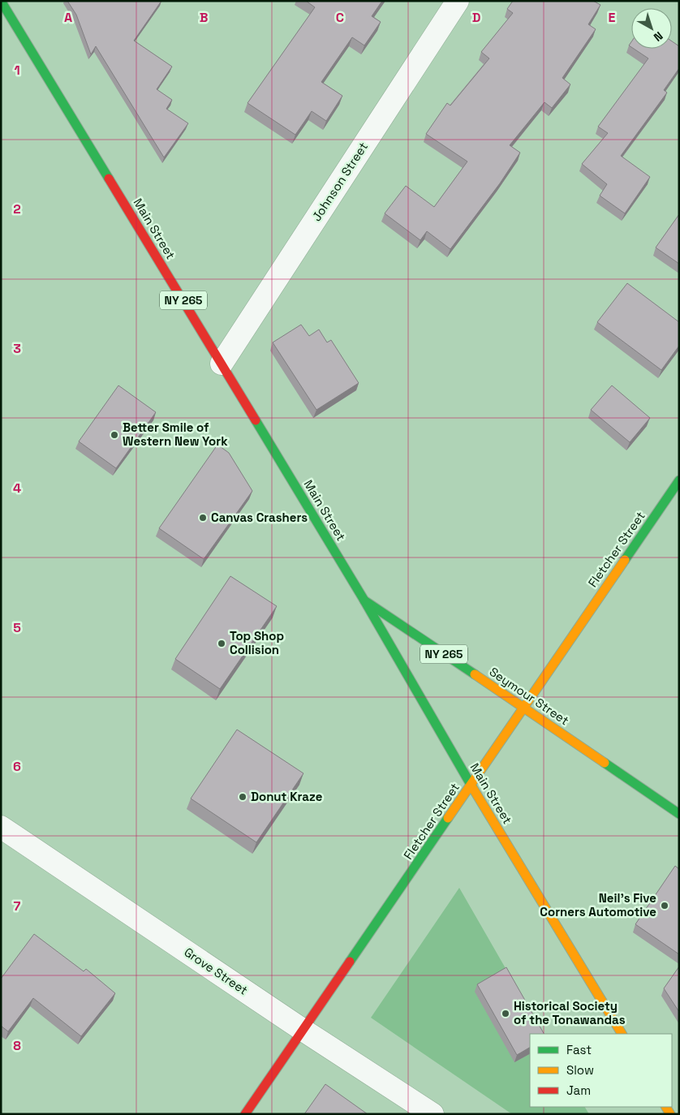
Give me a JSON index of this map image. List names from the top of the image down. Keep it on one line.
{"streets":{"street":["Johnson Street","Main Street","NY 265","Fletcher Street","Seymour Street","Grove Street"]},"crossings":[["Johnson Street","Main Street"],["Main Street","Fletcher Street"],["Main Street","Seymour Street"],["Fletcher Street","Seymour Street"],["Fletcher Street","Grove Street"]],"places":["Better Smile of Western New York","Canvas Crashers","Top Shop Collision","Donut Kraze","Neil's Five Corners Automotive","Historical Society of the Tonawandas"],"legend":["Fast","Slow","Jam"],"north":"bottom right","grid":{"columns":["A","B","C","D","E"],"rows":["1","2","3","4","5","6","7","8"]}}
